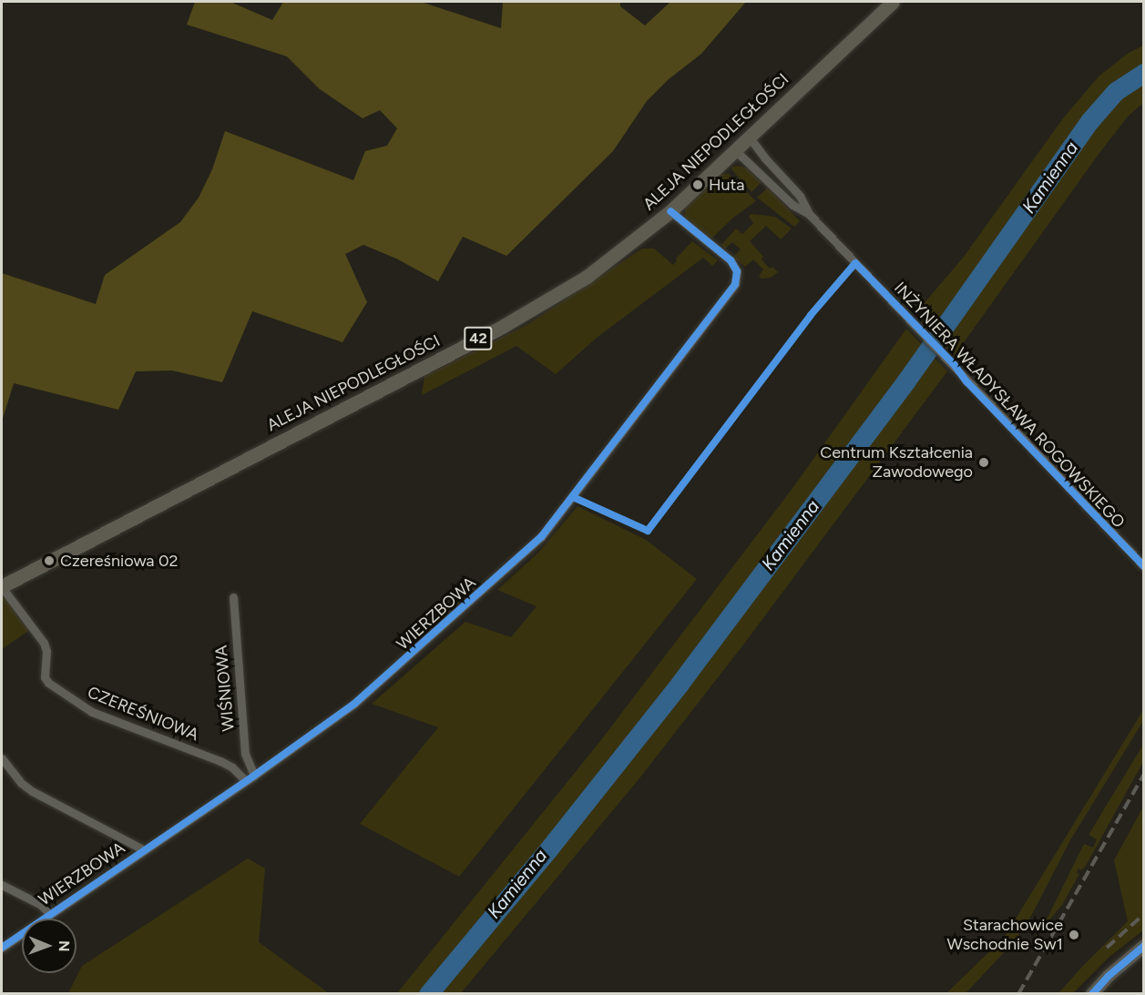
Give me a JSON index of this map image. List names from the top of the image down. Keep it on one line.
{"streets":{"main road":["ALEJA NIEPODLEGŁOŚCI","42"],"street":["INŻYNIERA WŁADYSŁAWA ROGOWSKIEGO","WIERZBOWA","WIŚNIOWA","CZEREŚNIOWA"]},"crossings":[["ALEJA NIEPODLEGŁOŚCI","INŻYNIERA WŁADYSŁAWA ROGOWSKIEGO"],["ALEJA NIEPODLEGŁOŚCI","WIERZBOWA"],["ALEJA NIEPODLEGŁOŚCI","CZEREŚNIOWA"],["WIERZBOWA","WIŚNIOWA"],["WIERZBOWA","CZEREŚNIOWA"]],"water":["Kamienna"],"places":["Huta","Centrum Kształcenia Zawodowego","Czereśniowa 02","Starachowice Wschodnie Sw1"],"north":"right"}
